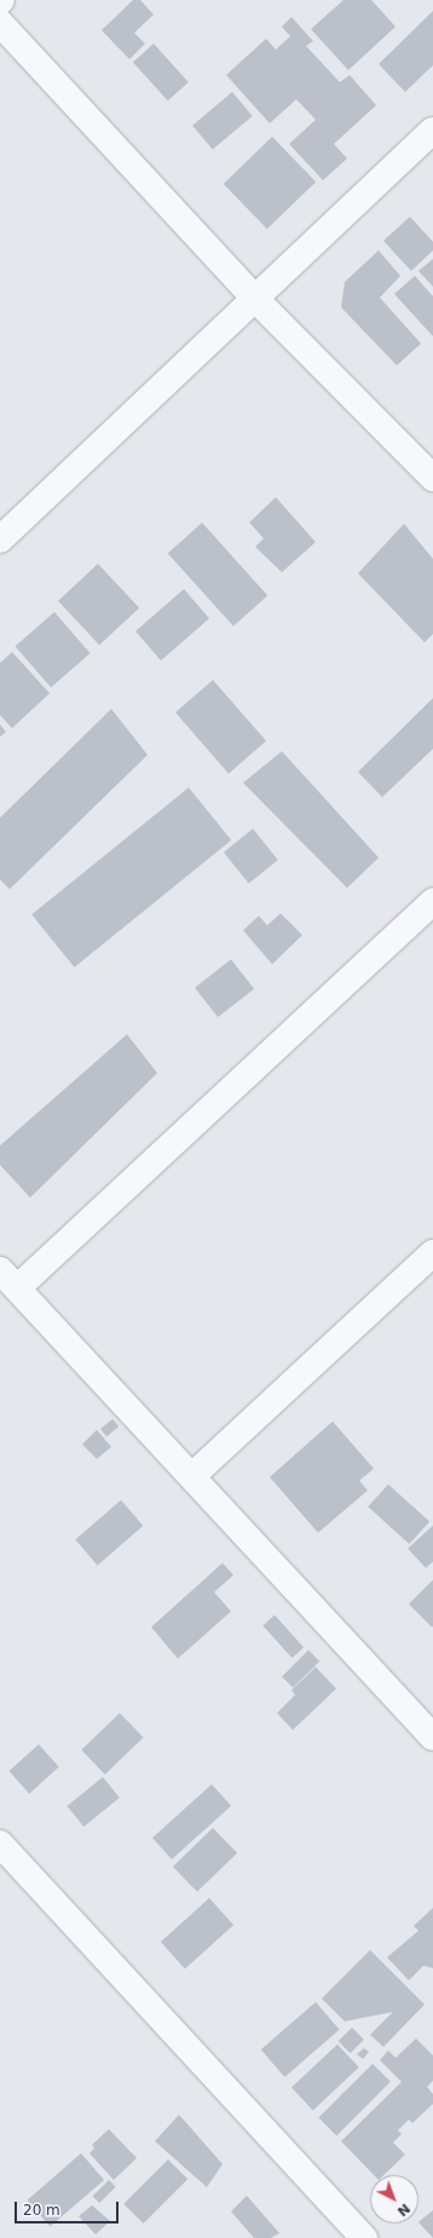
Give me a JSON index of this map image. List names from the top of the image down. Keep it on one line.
{"scale_bar":"20 m","north":"bottom right"}
